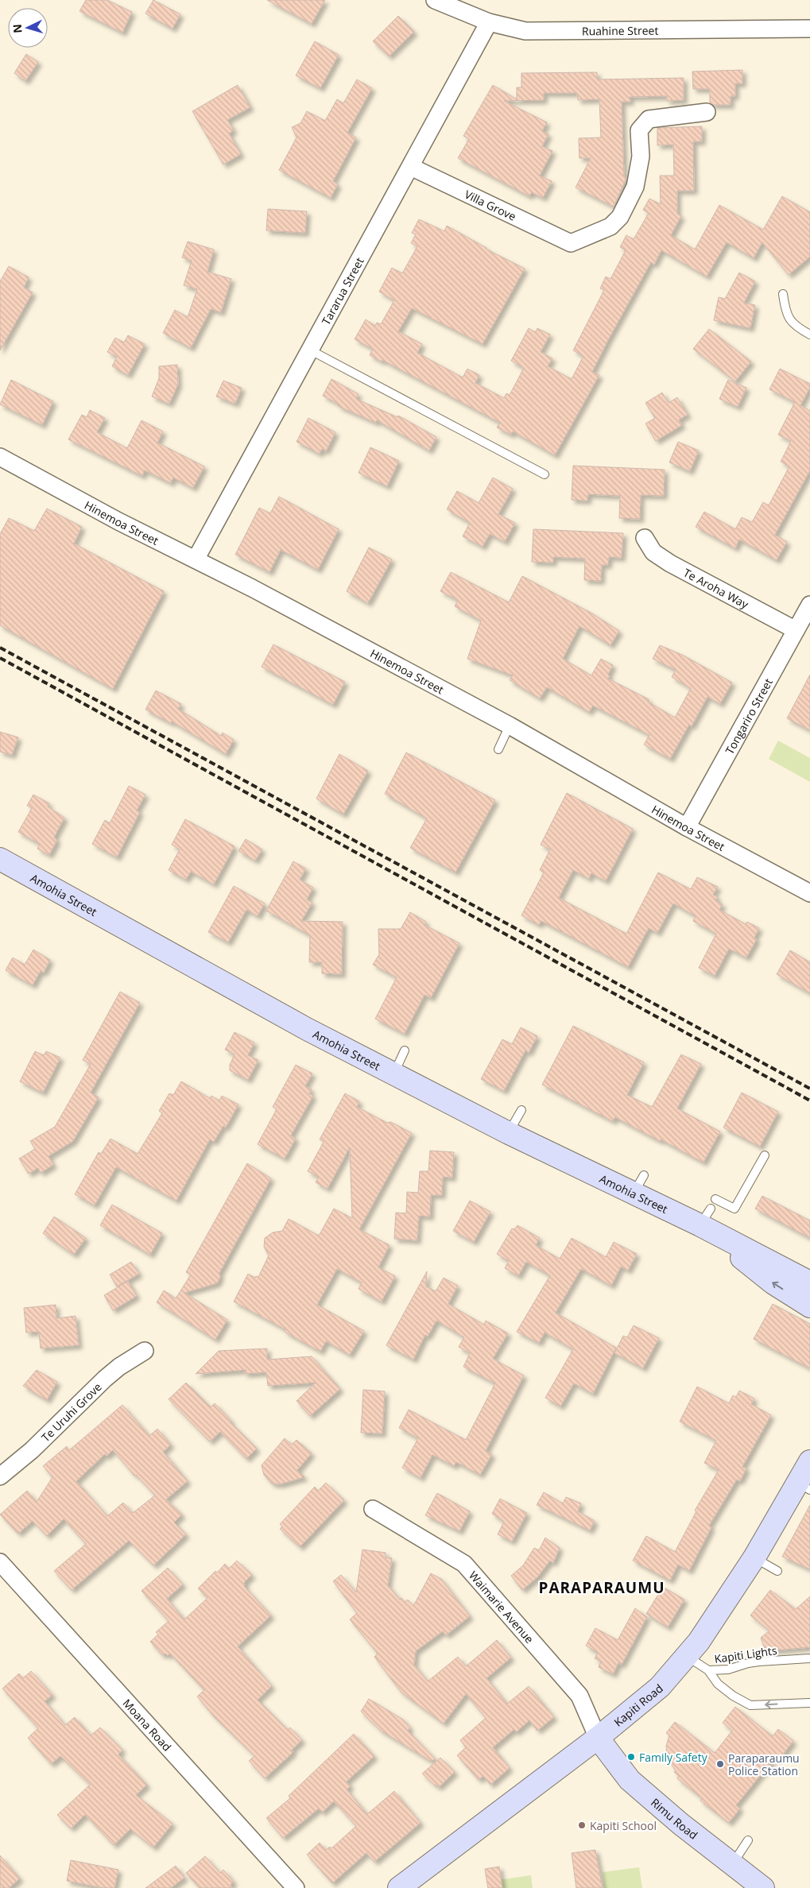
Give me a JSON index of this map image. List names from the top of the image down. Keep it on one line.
{"streets":{"main road":["Amohia Street","Kapiti Road","Rimu Road"],"street":["Ruahine Street","Villa Grove","Tararua Street","Hinemoa Street","Te Aroha Way","Tongariro Street","Te Uruhi Grove","Waimarie Avenue","Moana Road"],"lane":["Kapiti Lights"]},"crossings":[["Ruahine Street","Tararua Street"],["Villa Grove","Tararua Street"],["Tararua Street","Hinemoa Street"],["Hinemoa Street","Tongariro Street"],["Te Aroha Way","Tongariro Street"],["Waimarie Avenue","Kapiti Road"],["Waimarie Avenue","Rimu Road"],["Kapiti Lights","Kapiti Road"],["Kapiti Road","Rimu Road"]],"districts":["PARAPARAUMU"],"places":["Family Safety","Paraparaumu Police Station","Kapiti School"],"north":"left"}
